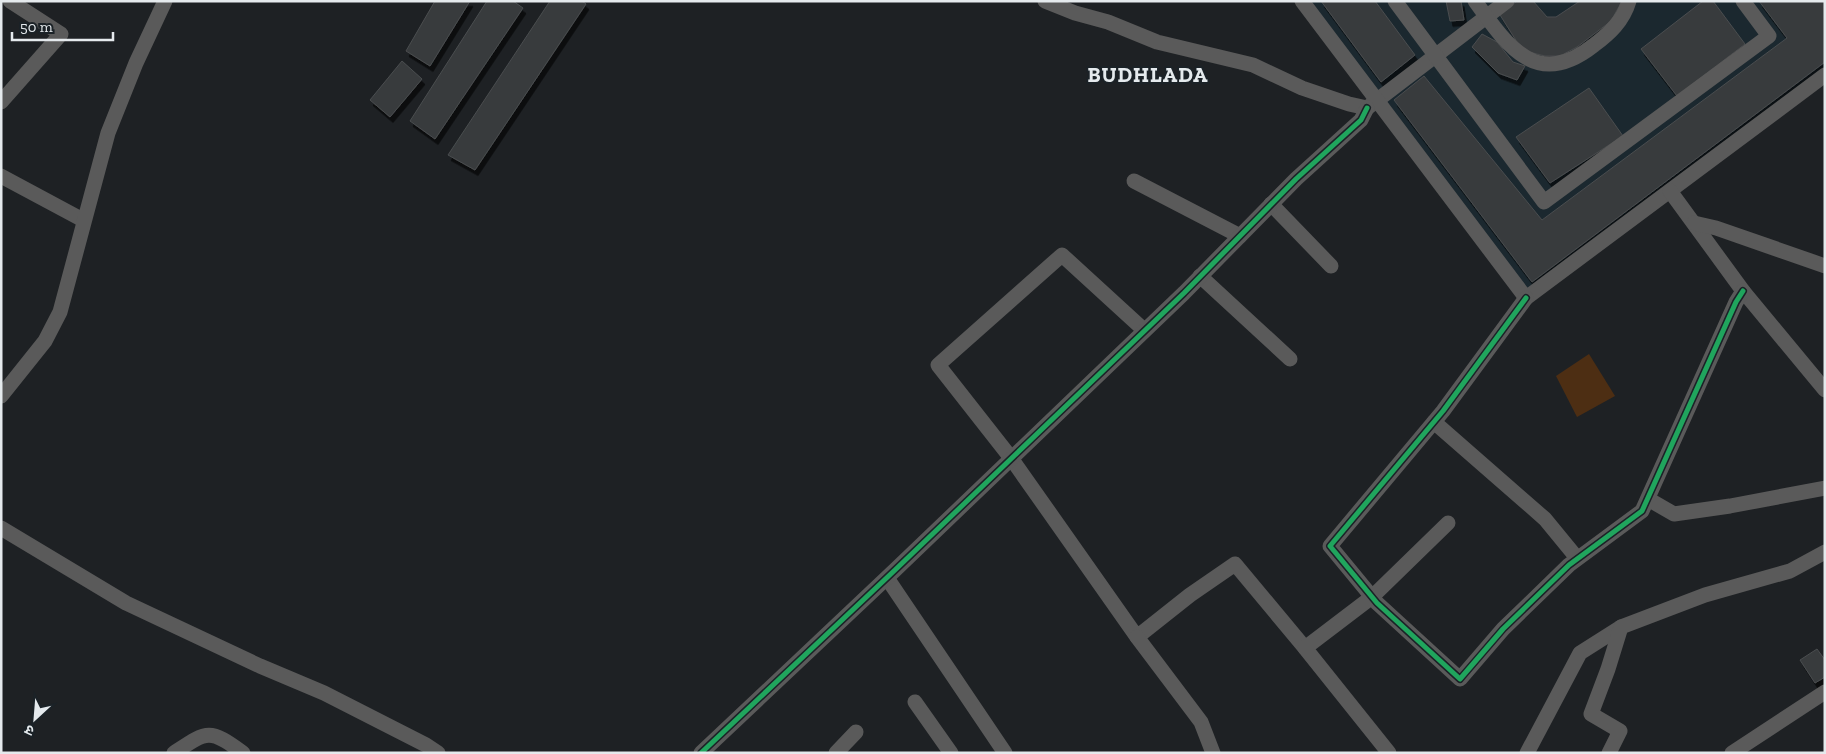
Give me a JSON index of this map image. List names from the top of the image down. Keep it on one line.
{"districts":["BUDHLADA"],"scale_bar":"50 m","north":"bottom left"}
